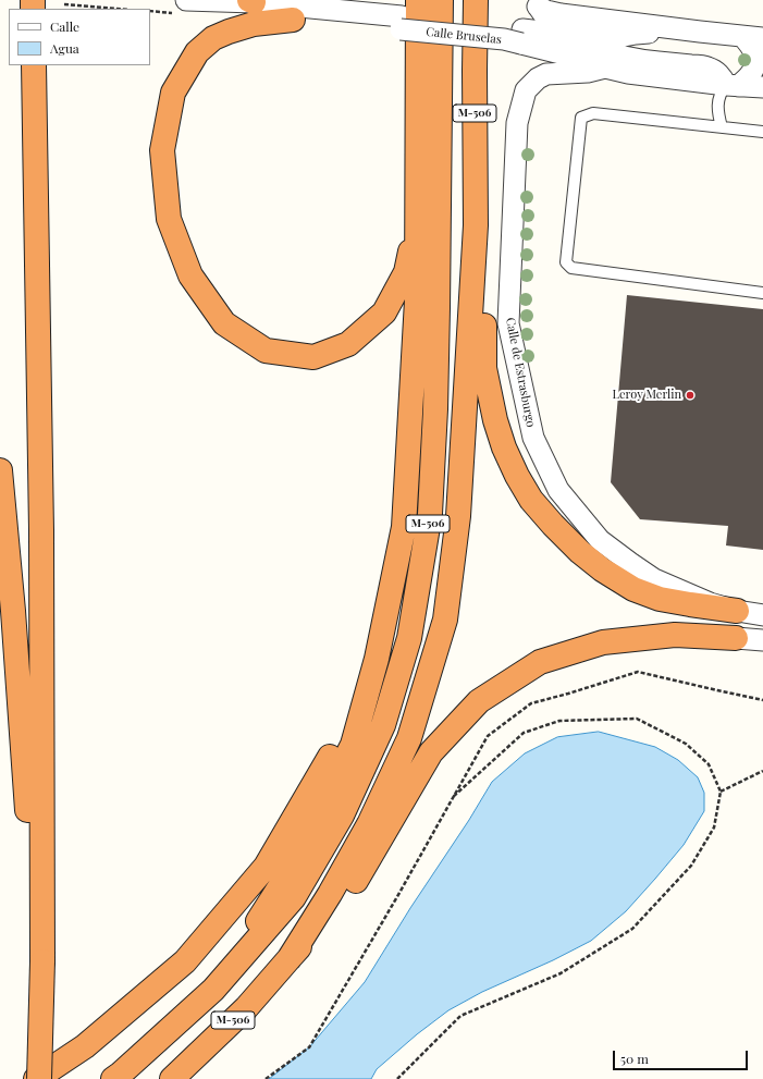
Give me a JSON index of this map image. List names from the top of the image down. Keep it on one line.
{"streets":{"highway":["M-506"],"street":["Calle Bruselas","Calle de Estrasburgo"]},"crossings":[["Calle Bruselas","Calle de Estrasburgo"]],"places":["Leroy Merlin"],"legend":["Calle","Agua"],"scale_bar":"50 m"}
